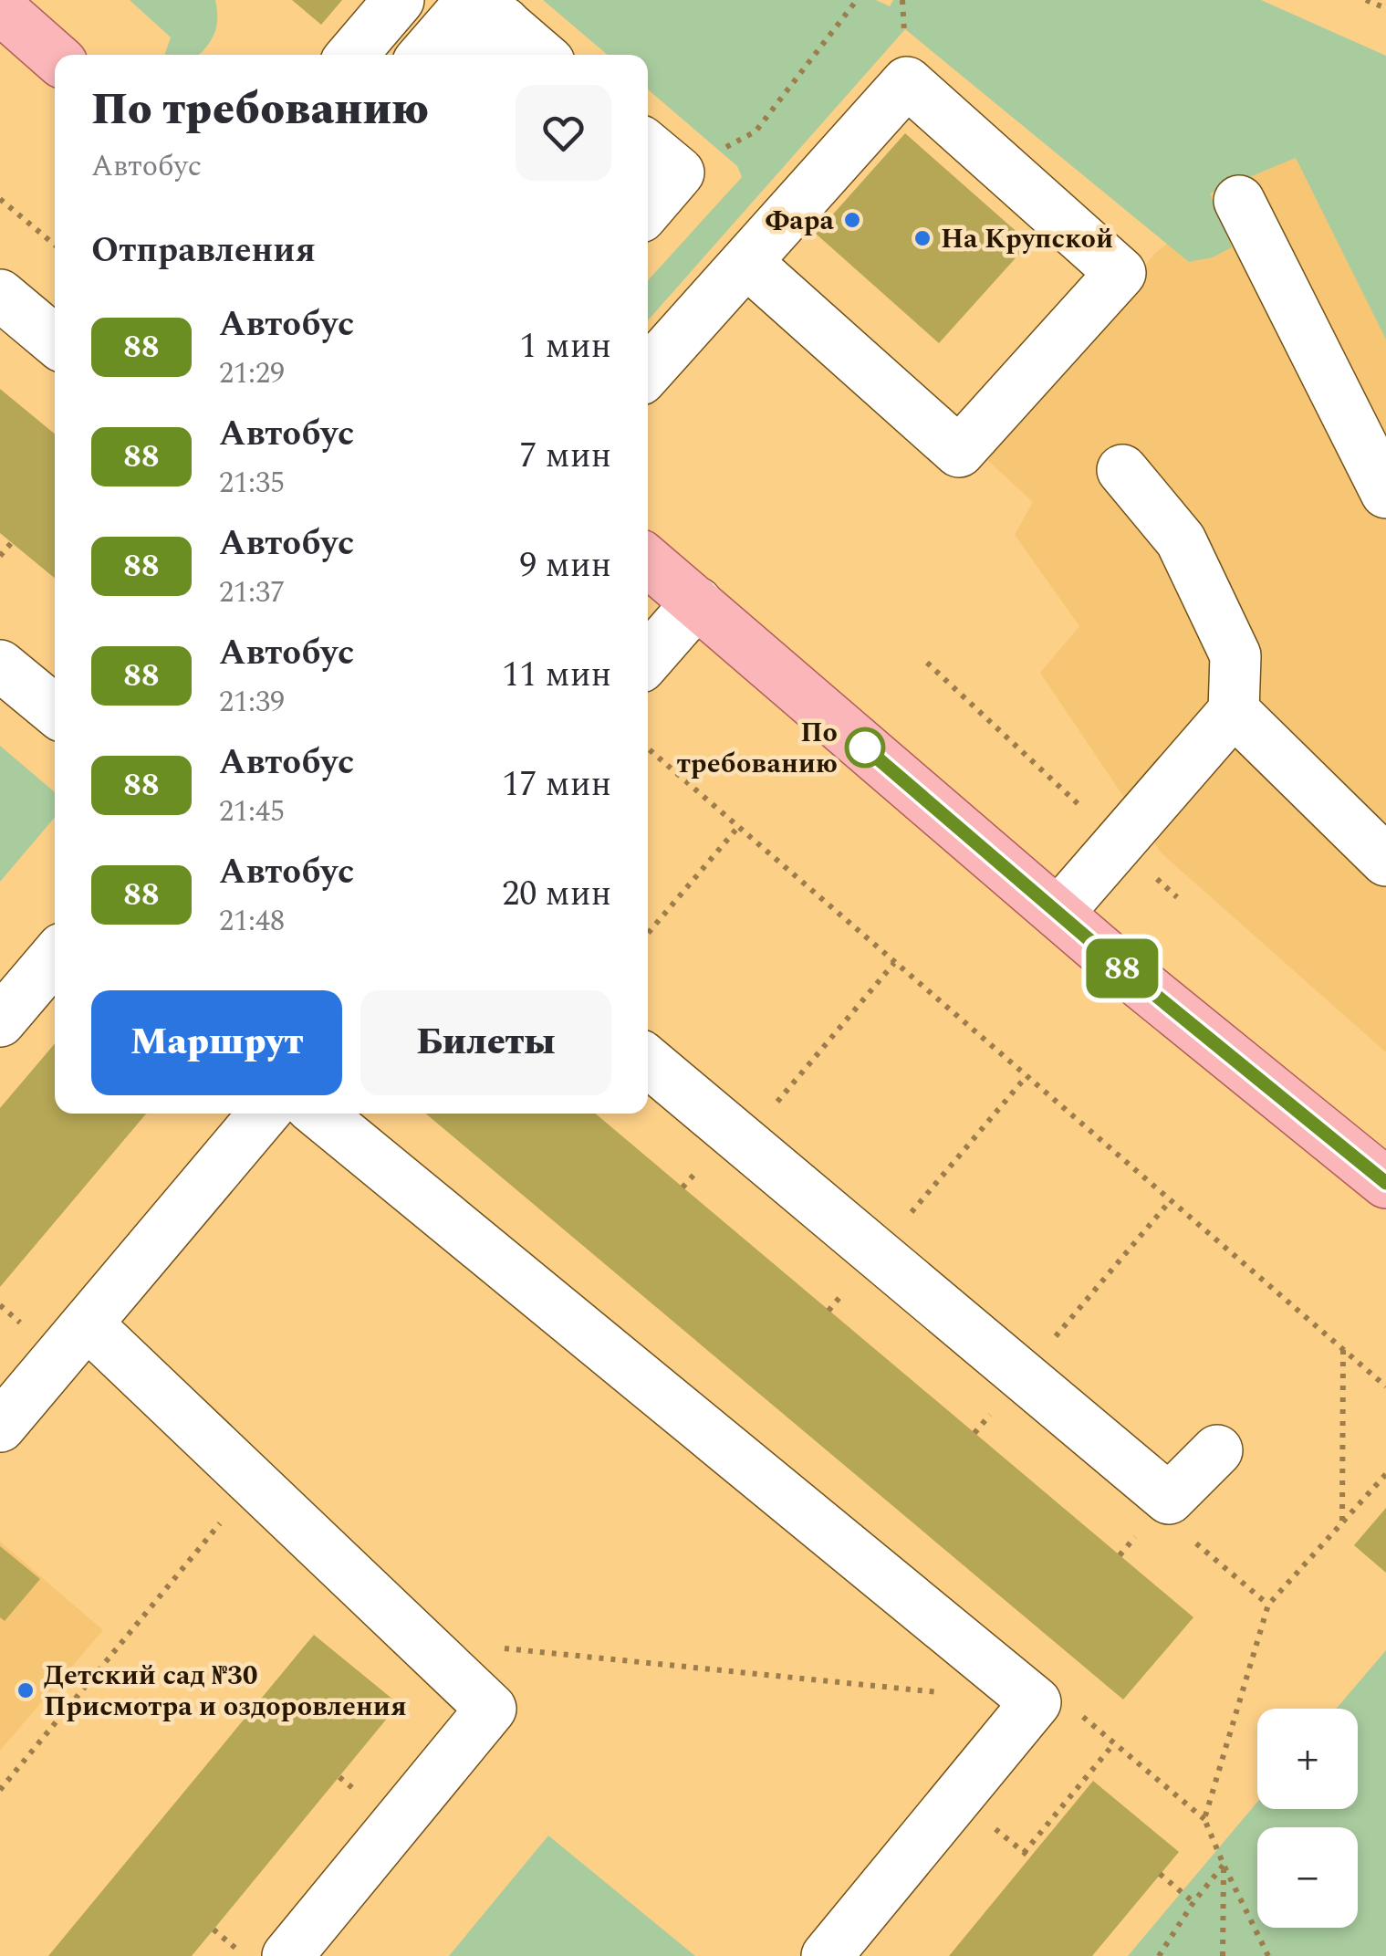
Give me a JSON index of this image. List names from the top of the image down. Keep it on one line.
{"places":["Фара","На Крупской","По требованию","Детский сад №30 Присмотра и оздоровления"],"lines":["bus line 88"],"page":{"on_map":"88","heading":[["По требованию","Автобус"],"Отправления"],"list":[{"mark":"88","name":"Автобус","note":"21:29","value":"1 мин"},{"mark":"88","name":"Автобус","note":"21:35","value":"7 мин"},{"mark":"88","name":"Автобус","note":"21:37","value":"9 мин"},{"mark":"88","name":"Автобус","note":"21:39","value":"11 мин"},{"mark":"88","name":"Автобус","note":"21:45","value":"17 мин"},{"mark":"88","name":"Автобус","note":"21:48","value":"20 мин"}],"buttons":["Маршрут","Билеты"],"map_buttons":["+","−"]}}
